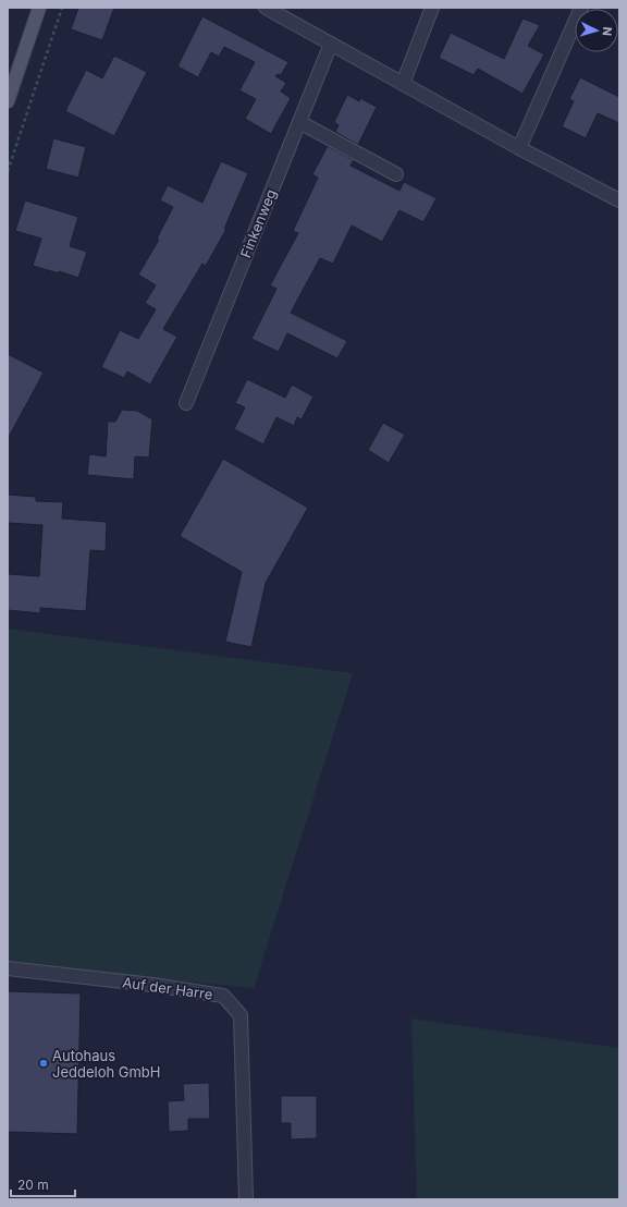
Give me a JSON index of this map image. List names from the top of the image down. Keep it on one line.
{"streets":{"street":["Finkenweg","Auf der Harre"]},"places":["Autohaus Jeddeloh GmbH"],"scale_bar":"20 m","north":"right"}
